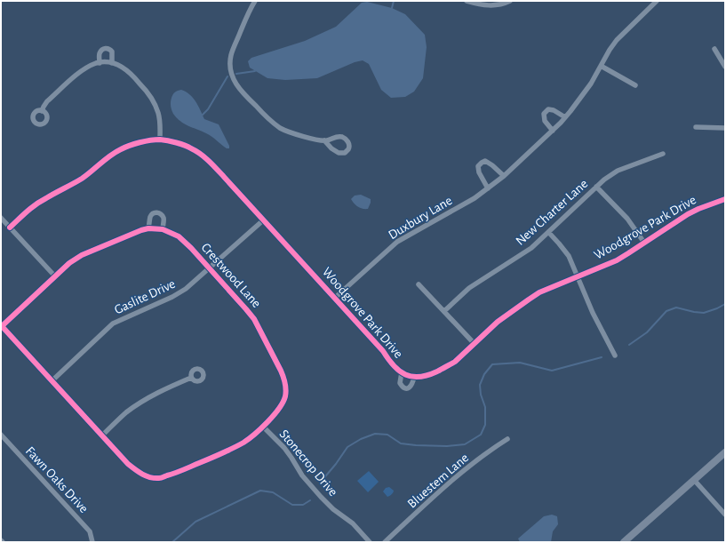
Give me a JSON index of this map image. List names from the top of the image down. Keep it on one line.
{"streets":{"street":["New Charter Lane","Duxbury Lane","Woodgrove Park Drive","Crestwood Lane","Gaslite Drive","Stonecrop Drive","Fawn Oaks Drive","Bluestem Lane"]},"crossings":[["Duxbury Lane","Woodgrove Park Drive"],["Woodgrove Park Drive","Gaslite Drive"],["Crestwood Lane","Gaslite Drive"],["Crestwood Lane","Stonecrop Drive"]]}
